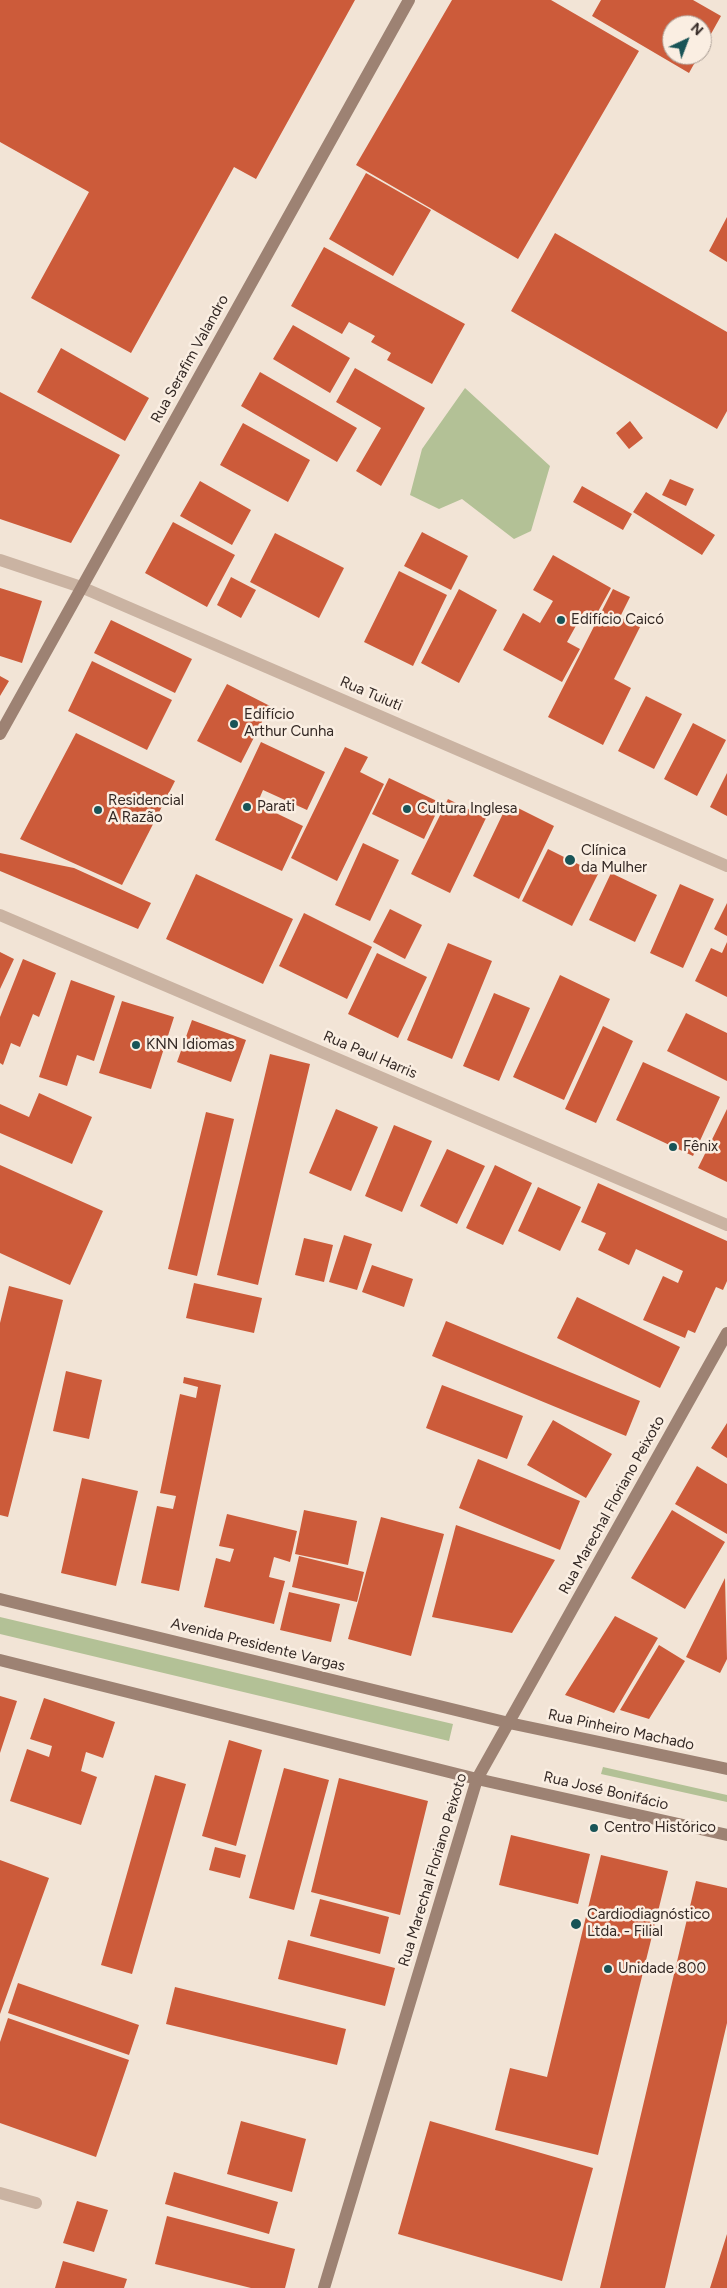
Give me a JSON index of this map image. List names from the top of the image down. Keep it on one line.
{"streets":{"street":["Rua Serafim Valandro","Rua Tuiuti","Rua Paul Harris","Rua Marechal Floriano Peixoto","Avenida Presidente Vargas","Rua Pinheiro Machado","Rua José Bonifácio"]},"crossings":[["Rua Serafim Valandro","Rua Tuiuti"],["Rua Marechal Floriano Peixoto","Avenida Presidente Vargas"],["Rua Marechal Floriano Peixoto","Rua Pinheiro Machado"],["Rua Marechal Floriano Peixoto","Rua José Bonifácio"],["Avenida Presidente Vargas","Rua Pinheiro Machado"]],"places":["Edifício Caicó","Edifício Arthur Cunha","Parati","Cultura Inglesa","Residencial A Razão","Clínica da Mulher","KNN Idiomas","Fênix","Centro Histórico","Cardiodiagnóstico Ltda. - Filial","Unidade 800"],"north":"top right"}
